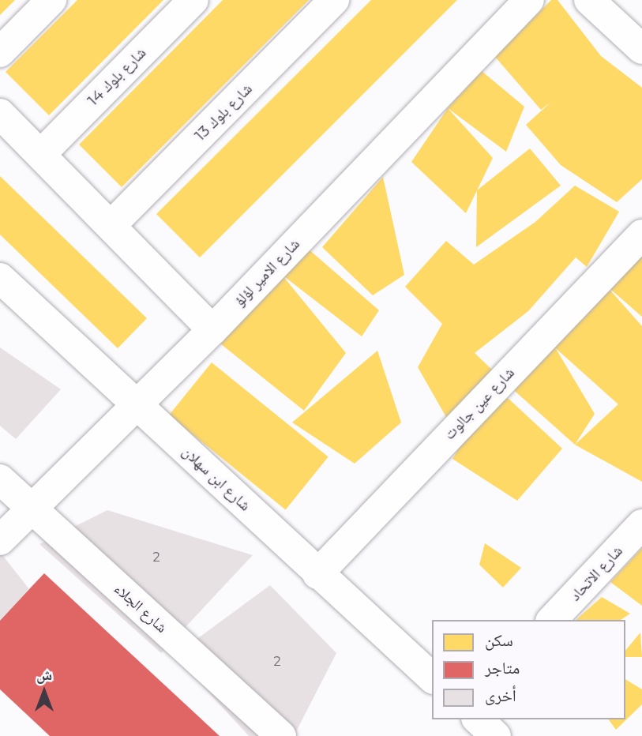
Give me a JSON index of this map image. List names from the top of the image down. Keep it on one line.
{"streets":{"street":["شارع بلوك 14","شارع بلوك 13","شارع الامير لؤلؤ","شارع عين جالوت","شارع ابن سهلان","شارع الاتحاد","شارع الجلاء"]},"crossings":[["شارع الامير لؤلؤ","شارع ابن سهلان"],["شارع الامير لؤلؤ","شارع الجلاء"],["شارع عين جالوت","شارع ابن سهلان"]],"house_numbers":["2","2"],"legend":["سكن","متاجر","أخرى"],"north":"top"}
